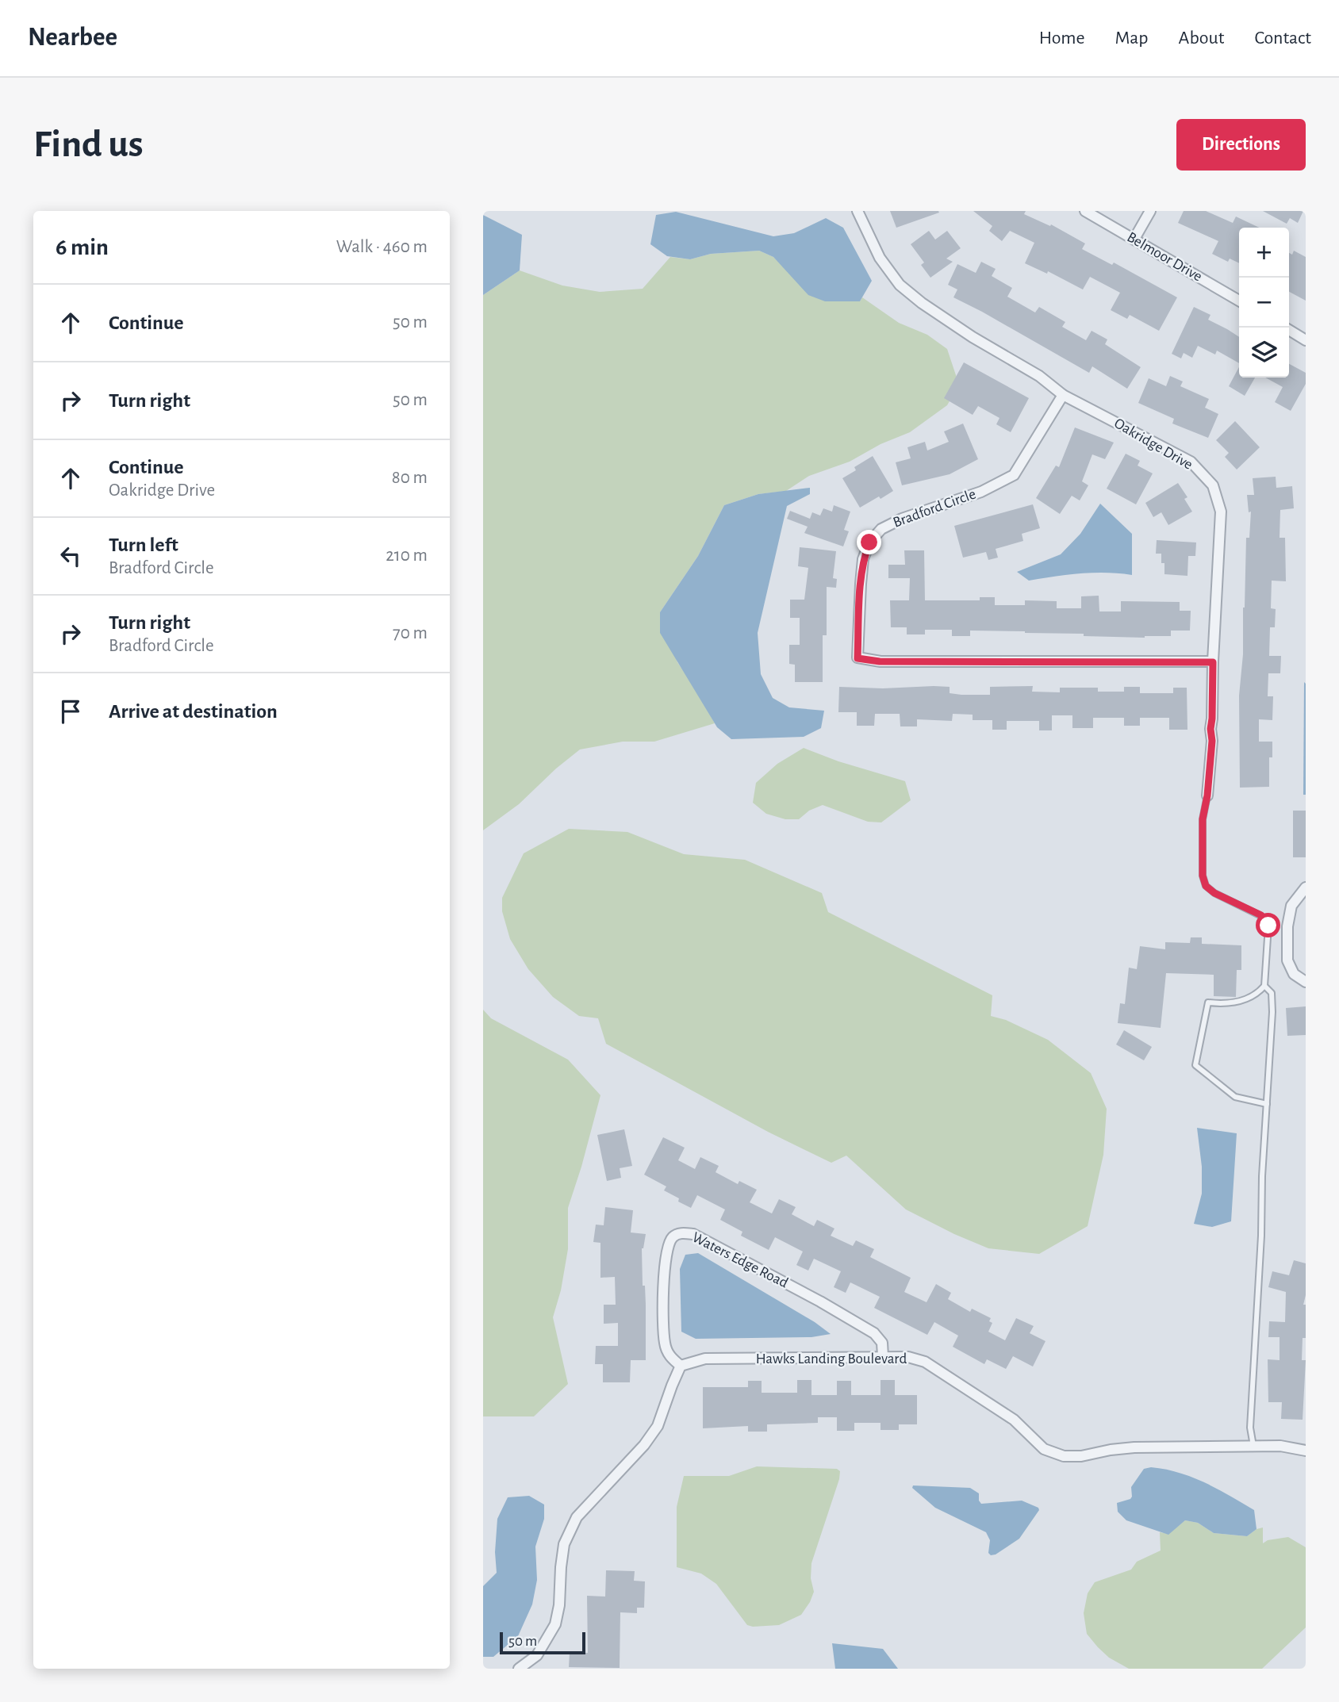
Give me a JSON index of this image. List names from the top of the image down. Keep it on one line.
{"streets":{"street":["Belmoor Drive","Oakridge Drive","Bradford Circle","Waters Edge Road","Hawks Landing Boulevard"]},"crossings":[["Oakridge Drive","Bradford Circle"],["Waters Edge Road","Hawks Landing Boulevard"]],"scale_bar":"50 m","page":{"header":"Nearbee","nav":["Home","Map","About","Contact"],"buttons":"Directions","title":"Find us","heading":["6 min","Walk · 460 m"],"map_buttons":["+","−"],"list":[["Continue","50 m"],["Turn right","50 m"],["Continue","Oakridge Drive","80 m"],["Turn left","Bradford Circle","210 m"],["Turn right","Bradford Circle","70 m"],"Arrive at destination"],"scale":"50 m"}}
